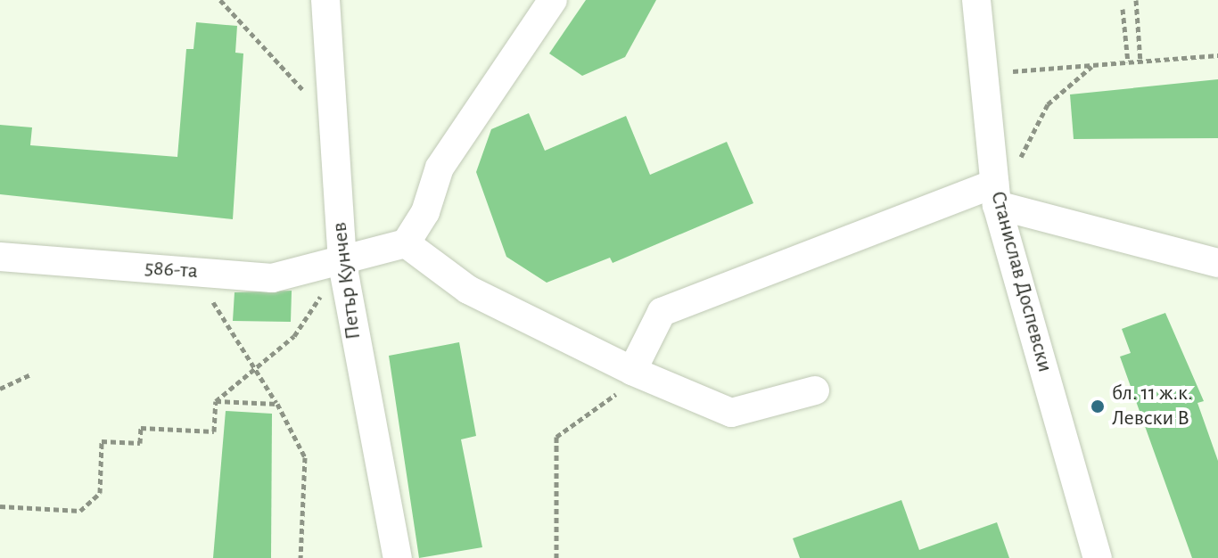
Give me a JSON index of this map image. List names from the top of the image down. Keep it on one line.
{"streets":{"street":["586-та","Петър Кунчев","Станислав Доспевски"]},"crossings":[["586-та","Петър Кунчев"]],"places":["бл. 11 ж.к. Левски В"]}
